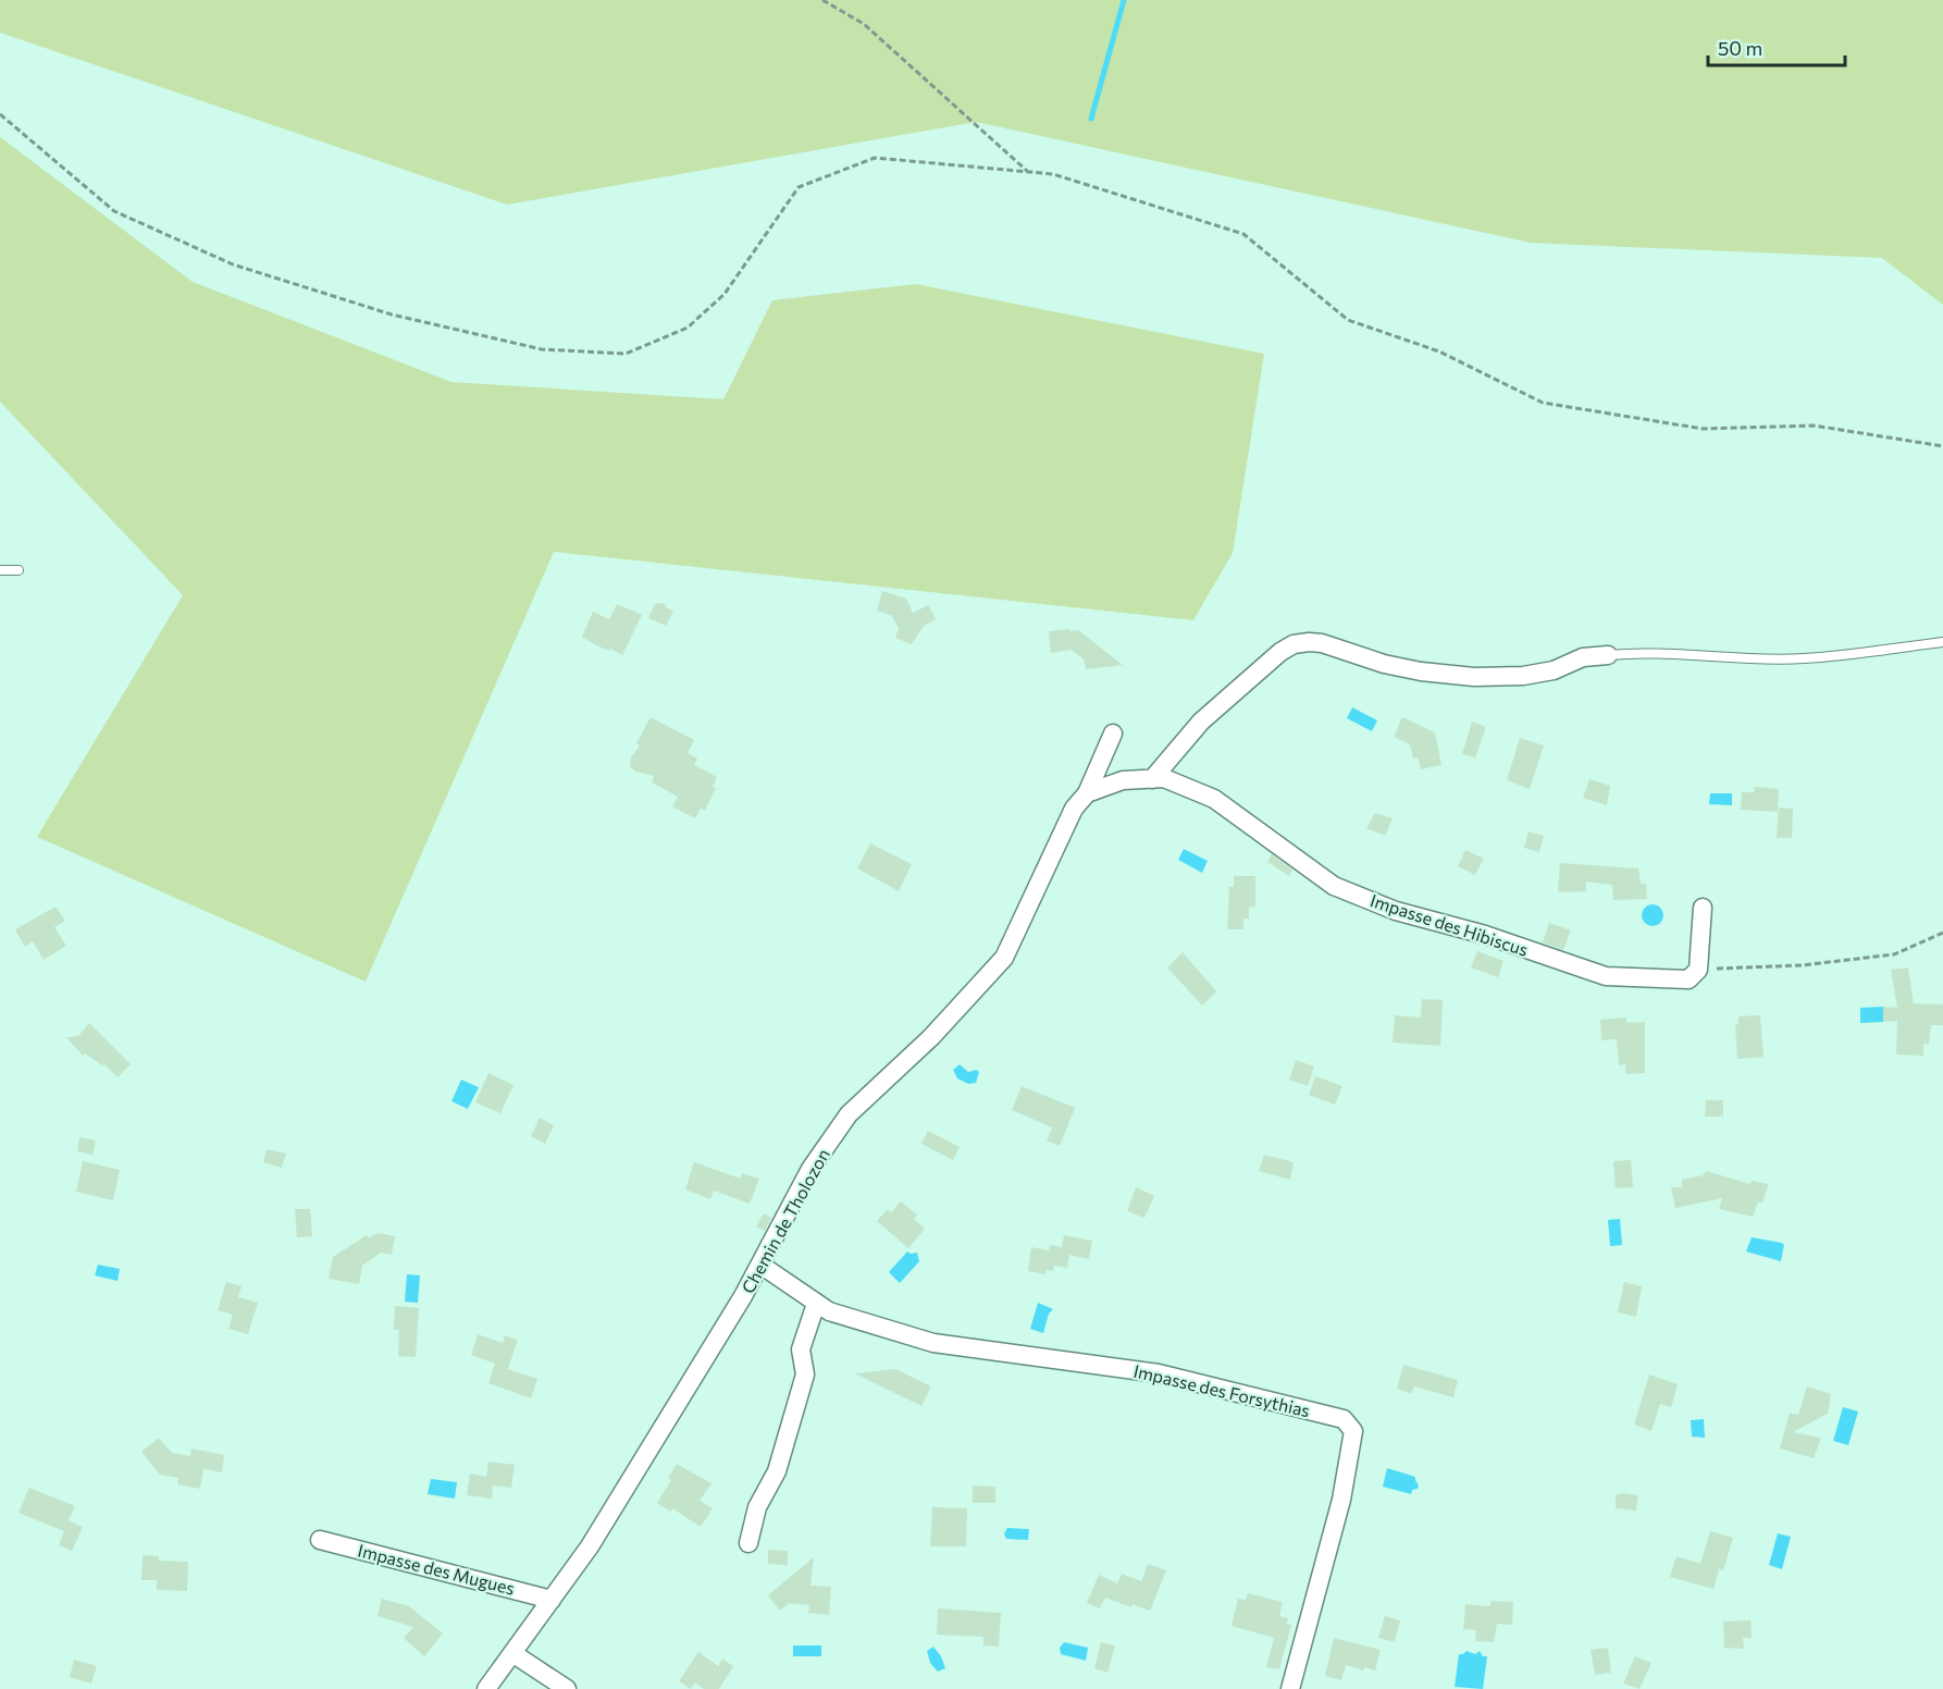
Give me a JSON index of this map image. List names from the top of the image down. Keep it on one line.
{"streets":{"street":["Impasse des Hibiscus","Chemin de Tholozon","Impasse des Forsythias","Impasse des Mugues"]},"crossings":[["Impasse des Hibiscus","Chemin de Tholozon"],["Chemin de Tholozon","Impasse des Forsythias"],["Chemin de Tholozon","Impasse des Mugues"]],"scale_bar":"50 m"}
